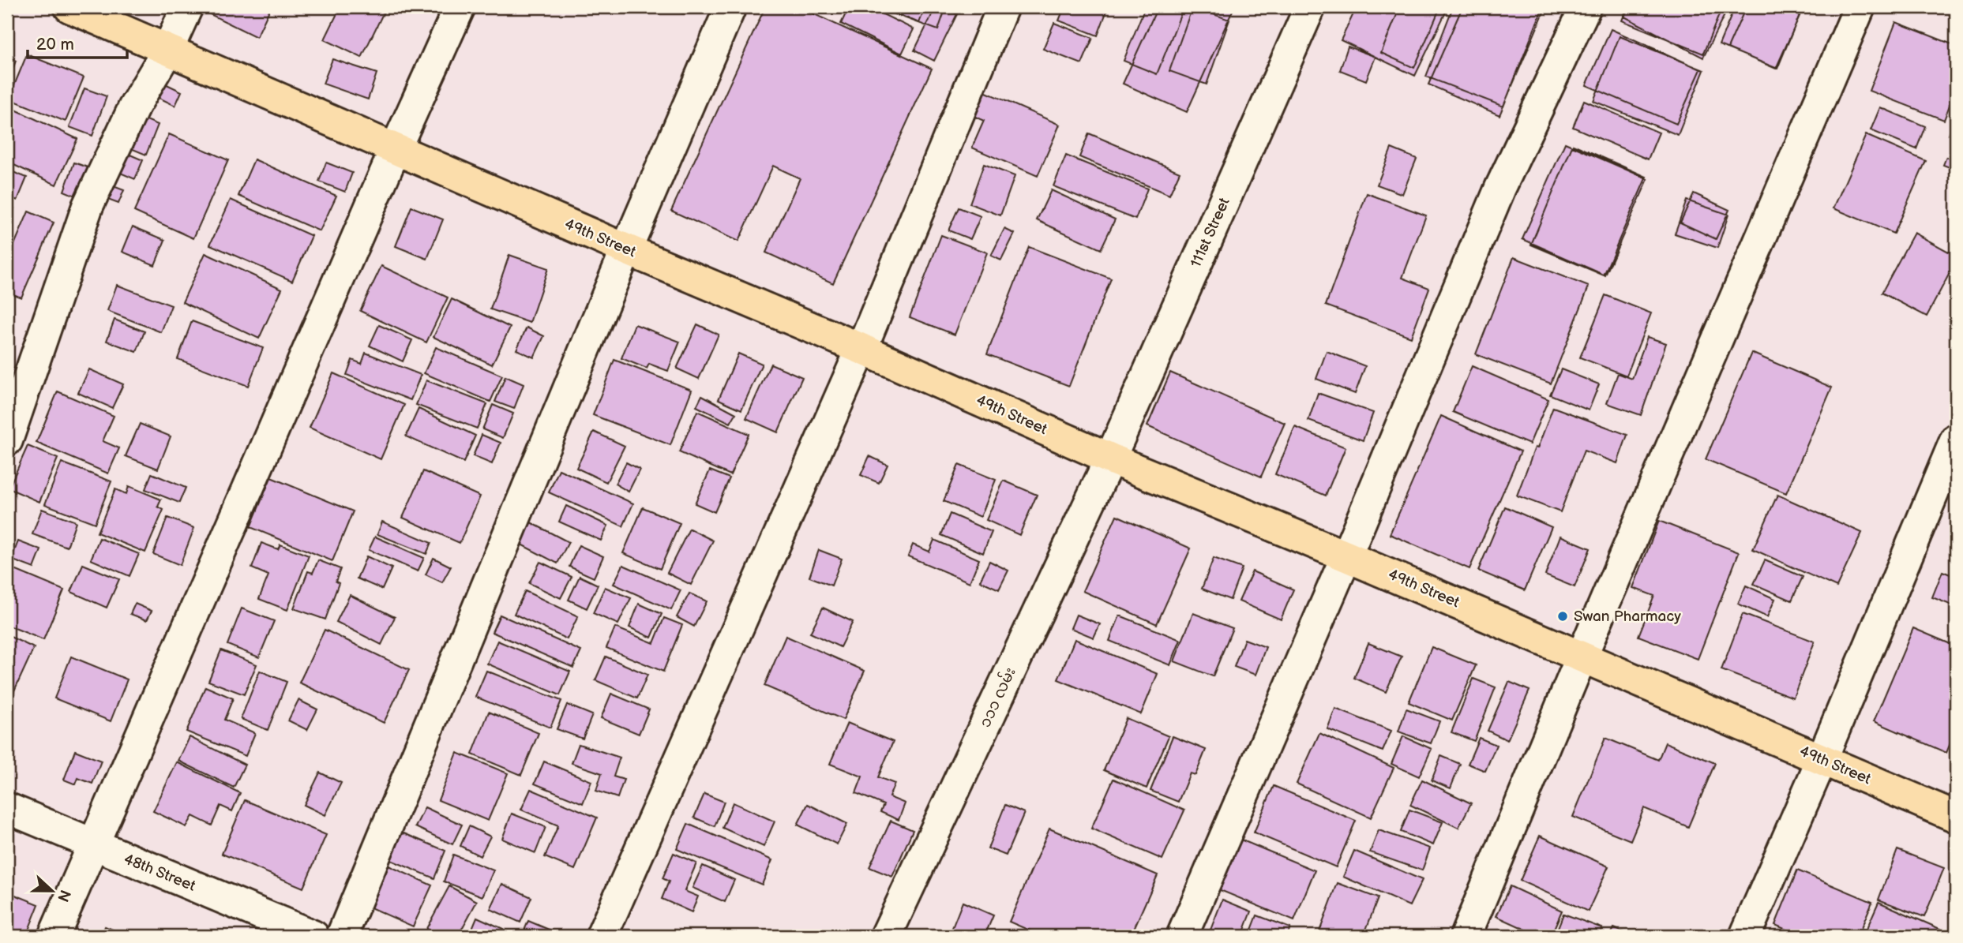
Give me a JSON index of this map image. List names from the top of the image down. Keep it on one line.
{"streets":{"main road":["49th Street"],"street":["111st Street","၁၁၁ လမ်း","48th Street"]},"crossings":[["111st Street","49th Street"],["111st Street","၁၁၁ လမ်း"],["49th Street","၁၁၁ လမ်း"]],"places":["Swan Pharmacy"],"scale_bar":"20 m","north":"right"}
